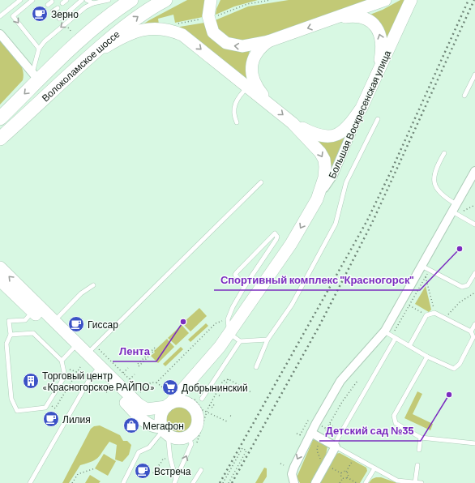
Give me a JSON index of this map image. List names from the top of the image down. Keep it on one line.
{"streets":{"main road":["Волоколамское шоссе"],"street":["Большая Воскресенская улица"]},"places":{"cafe":["Зерно","Гиссар","Лилия","Встреча"],"other":["Спортивный комплекс \"Красногорск\"","Лента","Детский сад №35"],"building":["Торговый центр «Красногорское РАЙПО»"],"supermarket":["Добрынинский"],"shop":["Мегафон"]}}
